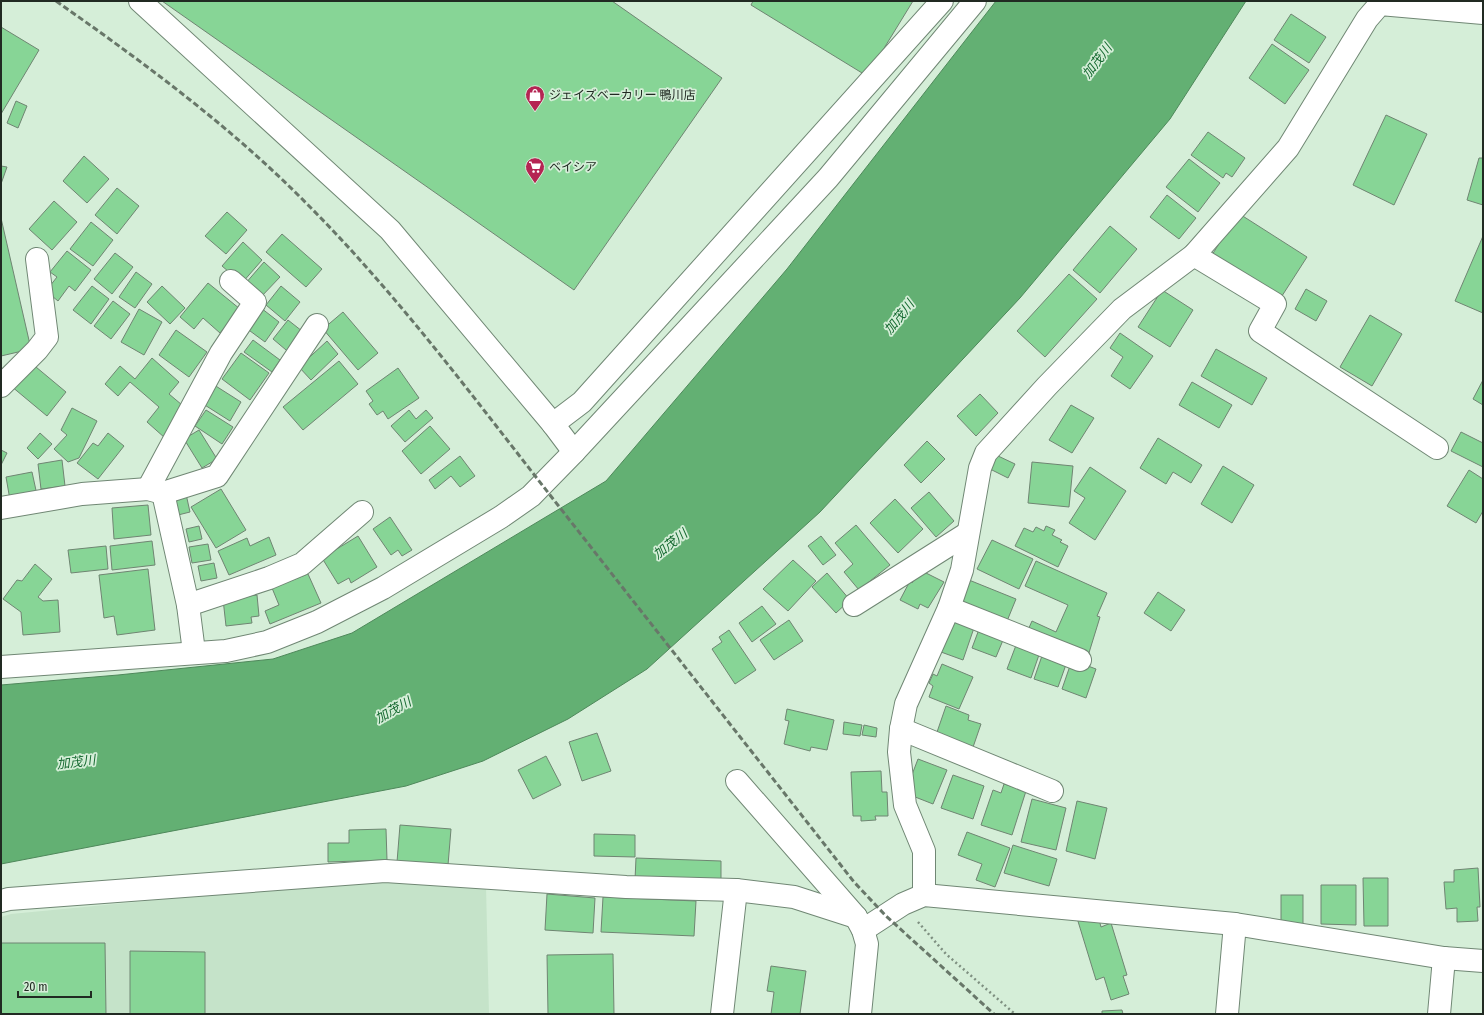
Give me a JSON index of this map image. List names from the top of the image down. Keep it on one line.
{"water":["加茂川"],"places":{"shop":["ジェイズベーカリー 鴨川店"],"supermarket":["ベイシア"]},"scale_bar":"20 m"}
